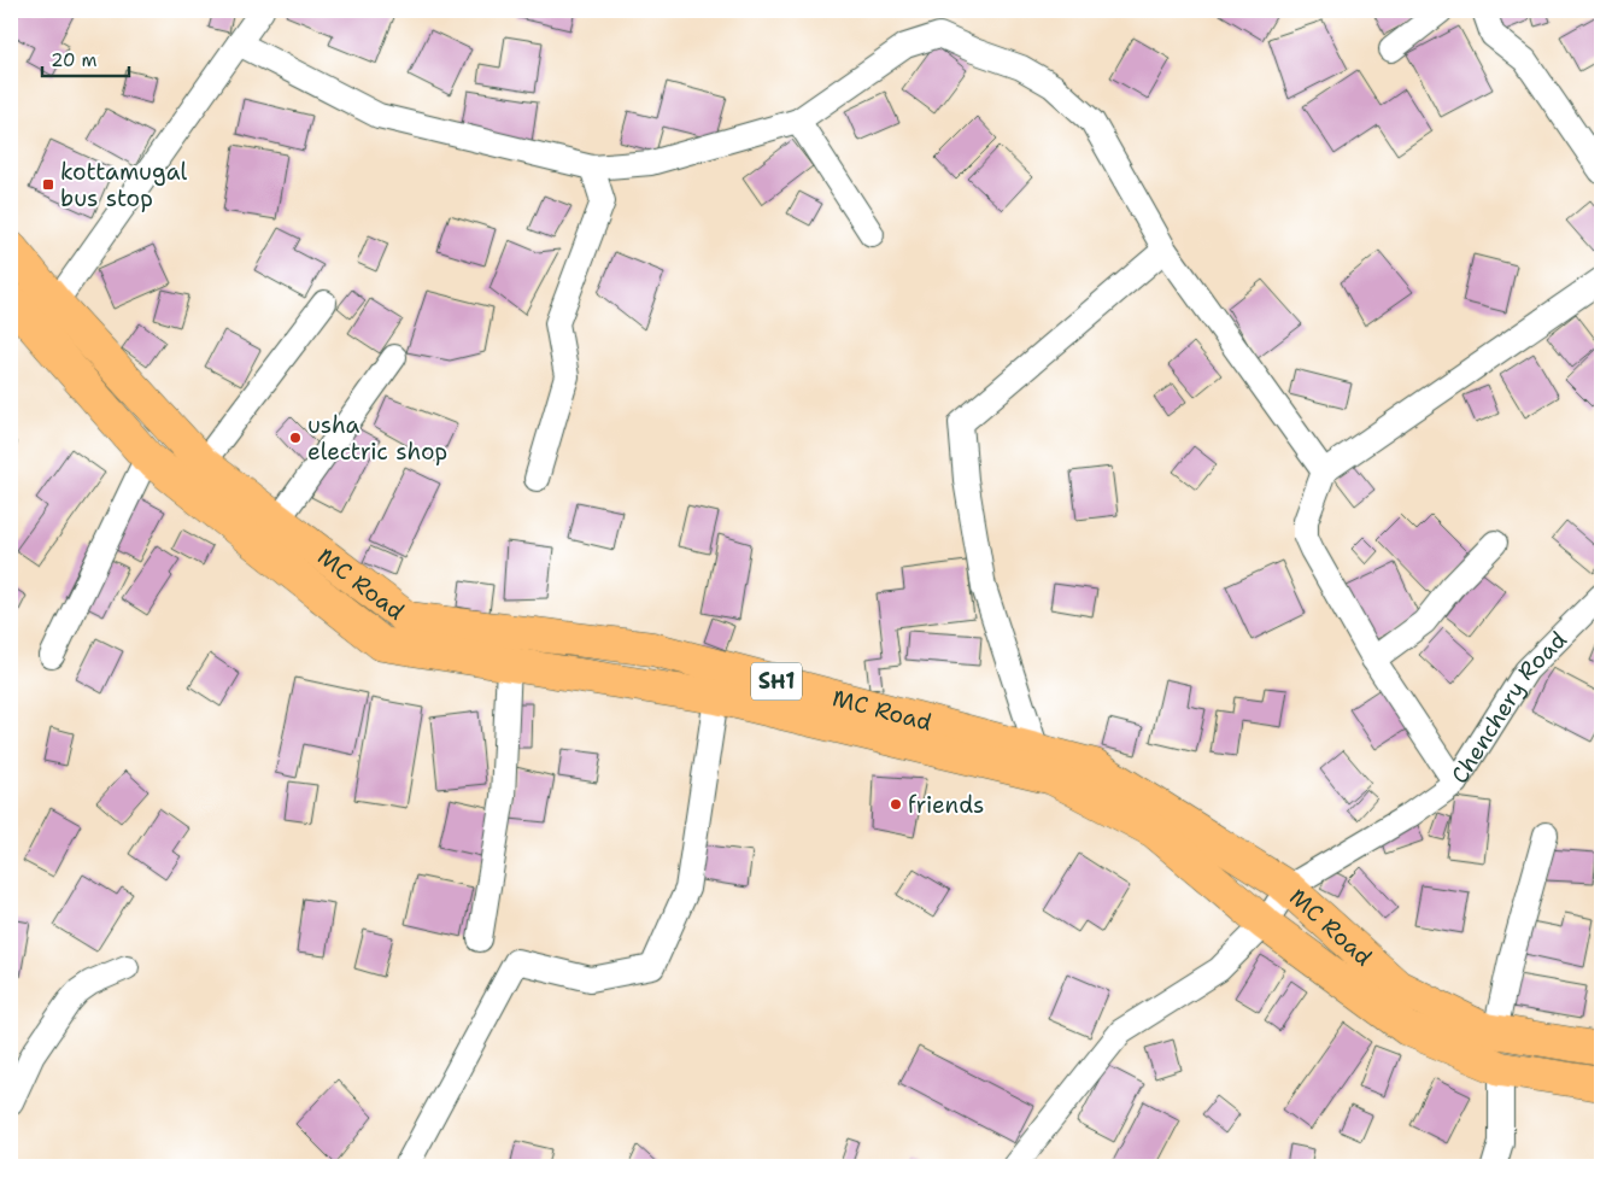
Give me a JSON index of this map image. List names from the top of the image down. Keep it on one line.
{"streets":{"main road":["MC Road","SH1"],"street":["Chenchery Road"]},"crossings":[["MC Road","Chenchery Road"]],"places":{"transit":["kottamugal bus stop"],"other":["usha electric shop","friends"]},"scale_bar":"20 m"}
